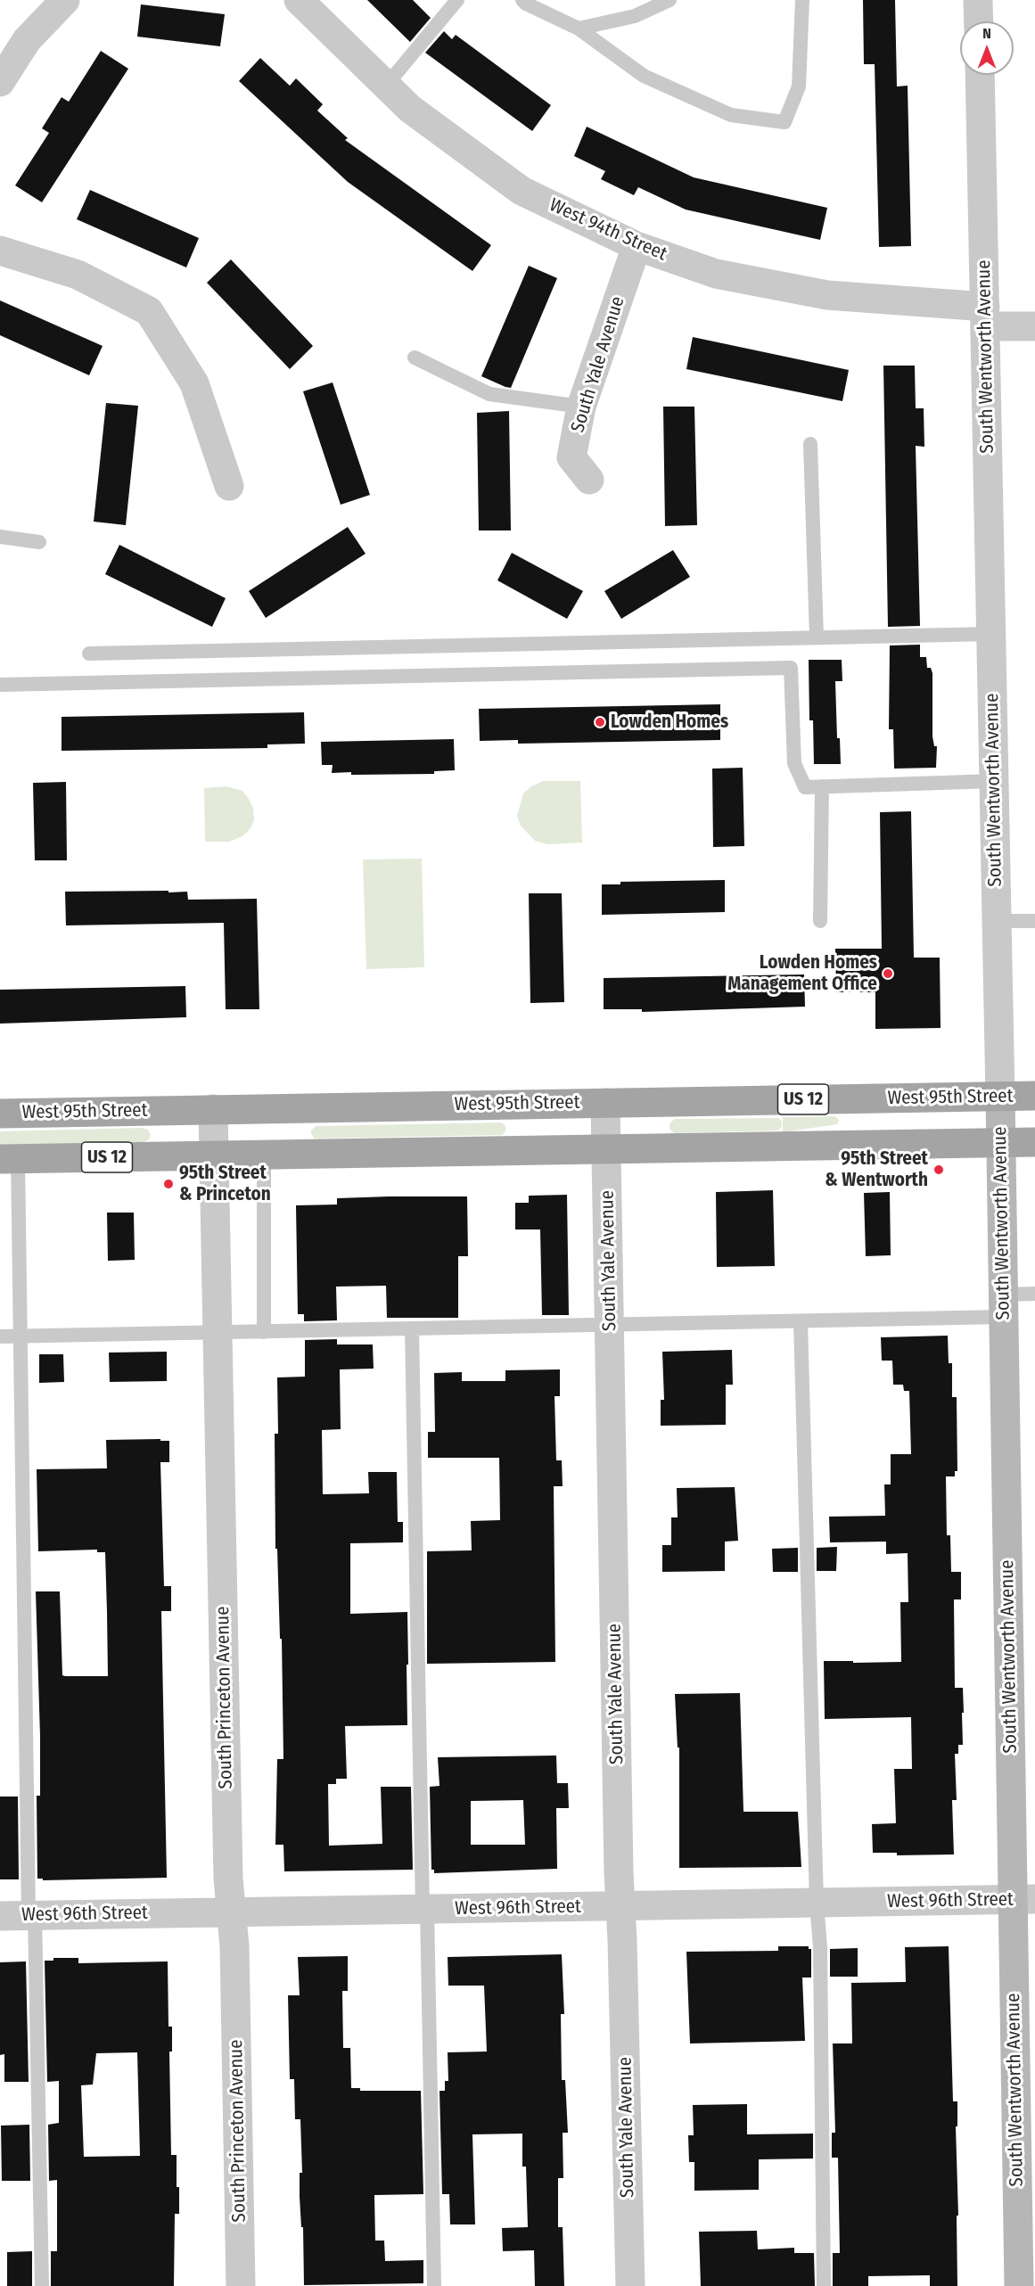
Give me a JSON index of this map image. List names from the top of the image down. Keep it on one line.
{"streets":{"main road":["West 95th Street","US 12"],"street":["West 94th Street","South Wentworth Avenue","South Yale Avenue","South Princeton Avenue","West 96th Street"]},"crossings":[["West 94th Street","South Wentworth Avenue"],["West 94th Street","South Yale Avenue"],["South Wentworth Avenue","West 95th Street"],["South Wentworth Avenue","US 12"],["South Wentworth Avenue","West 96th Street"],["South Yale Avenue","West 95th Street"],["South Yale Avenue","US 12"],["South Yale Avenue","West 96th Street"],["West 95th Street","South Princeton Avenue"],["US 12","South Princeton Avenue"],["South Princeton Avenue","West 96th Street"]],"places":["Lowden Homes","Lowden Homes Management Office","95th Street & Wentworth","95th Street & Princeton"],"north":"top"}
